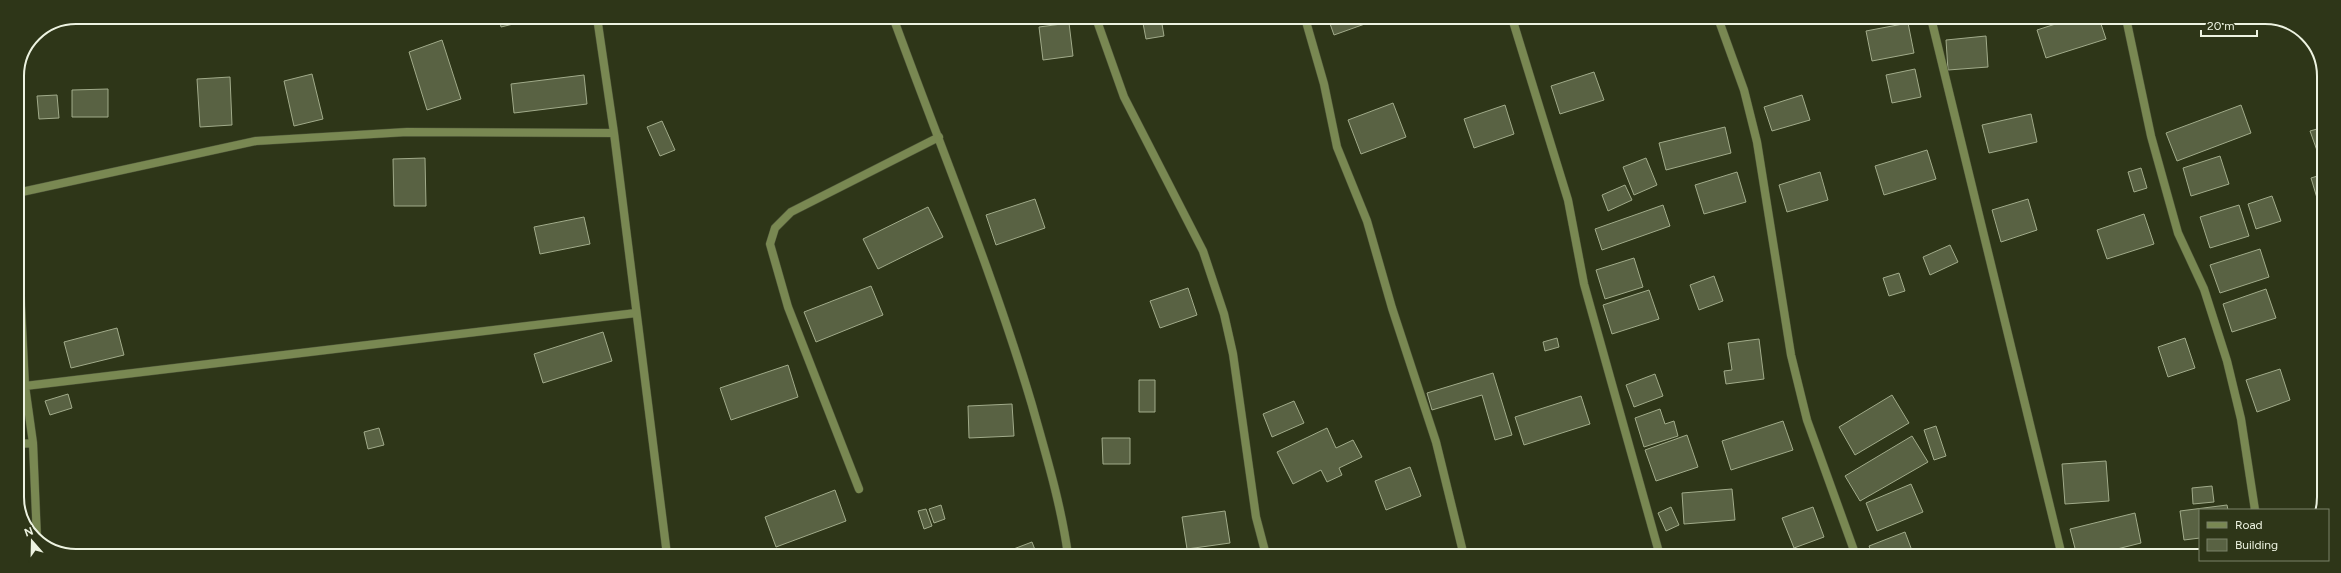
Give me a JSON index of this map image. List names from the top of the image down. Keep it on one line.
{"legend":["Road","Building"],"scale_bar":"20 m","north":"top"}
